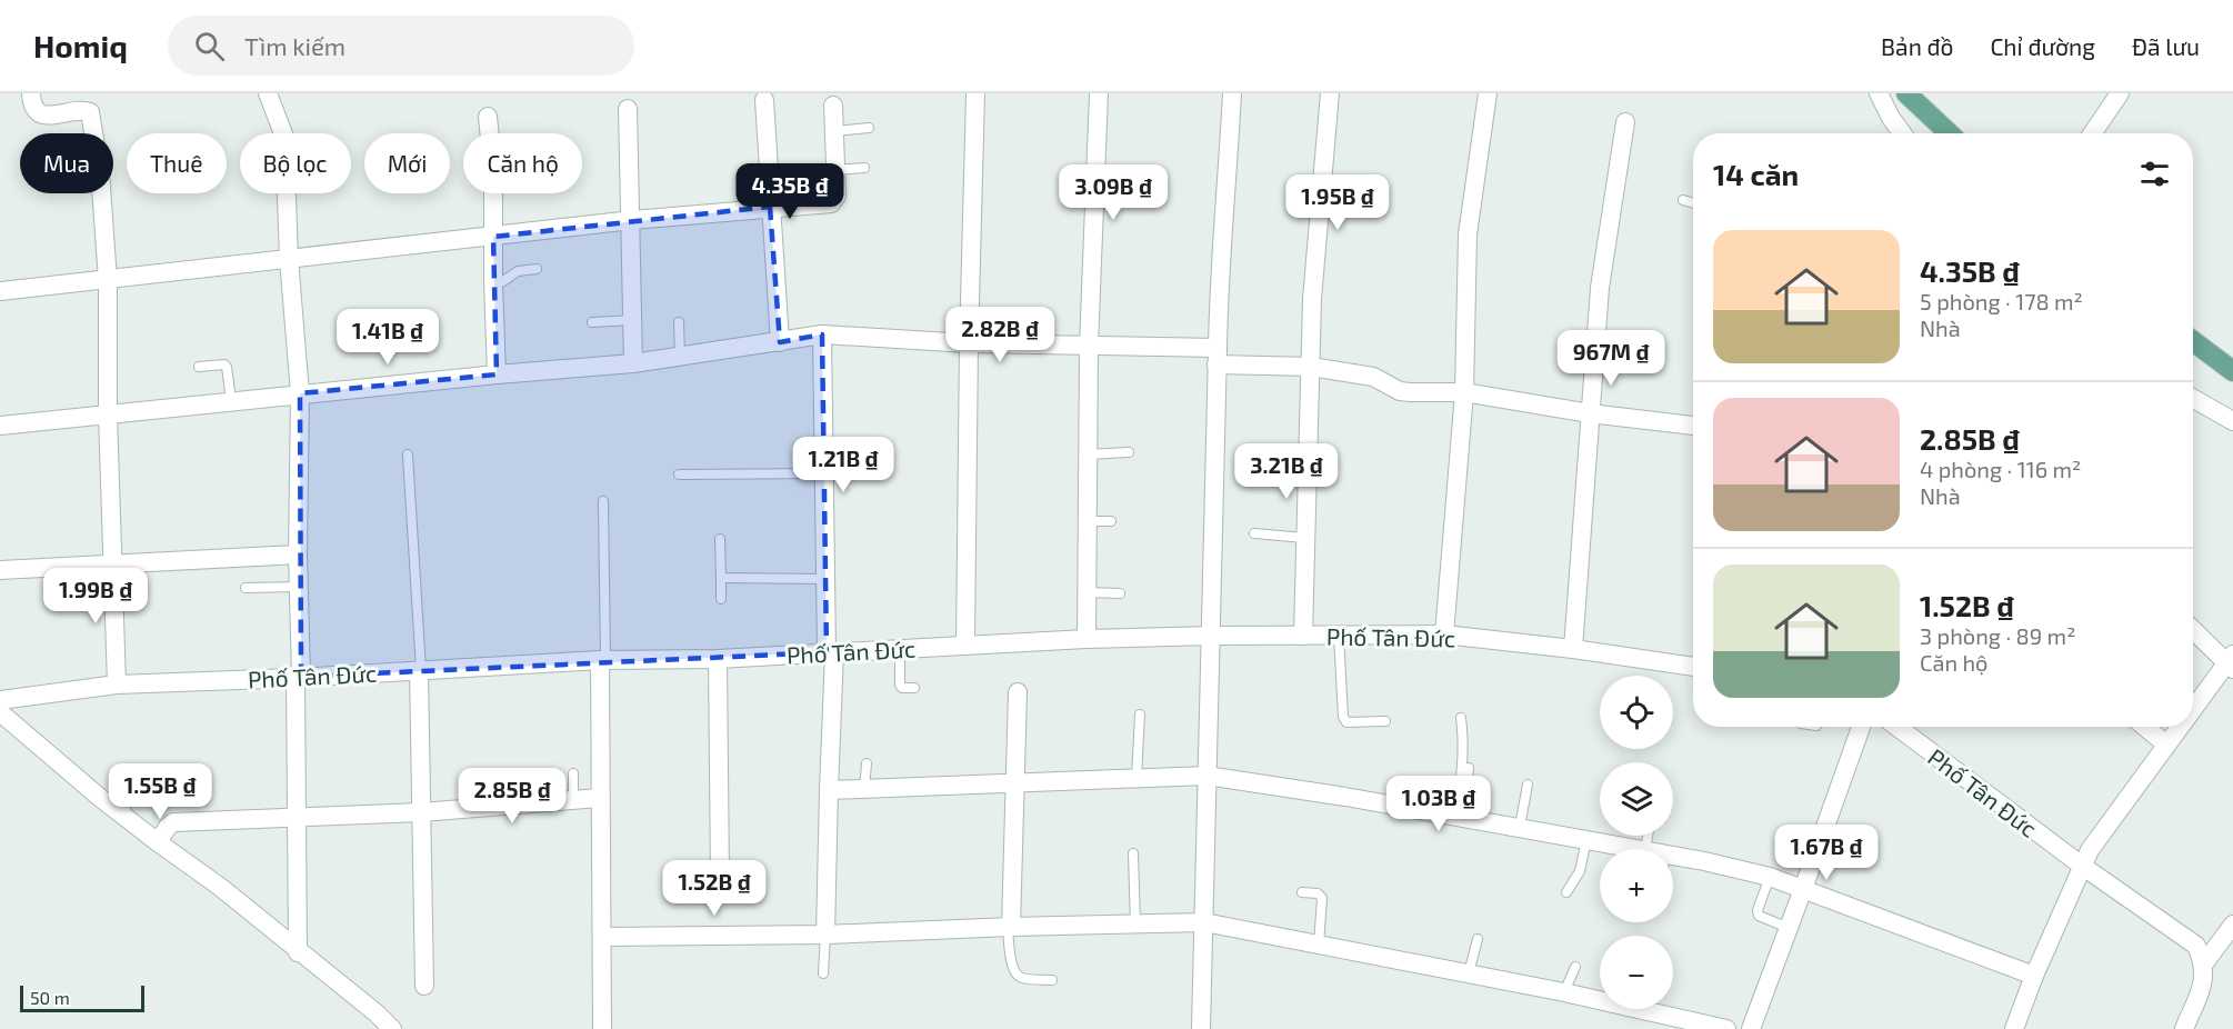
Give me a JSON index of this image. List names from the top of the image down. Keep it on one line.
{"streets":{"street":["Phố Tân Đức"]},"scale_bar":"50 m","page":{"header":"Homiq","search":"Tìm kiếm","nav":["Bản đồ","Chỉ đường","Đã lưu"],"chip":["Mua","Thuê","Bộ lọc","Mới","Căn hộ"],"heading":"14 căn","price":["4.35B ₫","3.09B ₫","1.95B ₫","2.82B ₫","1.41B ₫","967M ₫","1.21B ₫","3.21B ₫","1.99B ₫","1.55B ₫","2.85B ₫","1.03B ₫","1.67B ₫","1.52B ₫"],"list":[{"name":"4.35B ₫","note":"5 phòng · 178 m² · Nhà"},{"name":"2.85B ₫","note":"4 phòng · 116 m² · Nhà"},{"name":"1.52B ₫","note":"3 phòng · 89 m² · Căn hộ"}],"map_buttons":["+","−"],"scale":"50 m"}}
